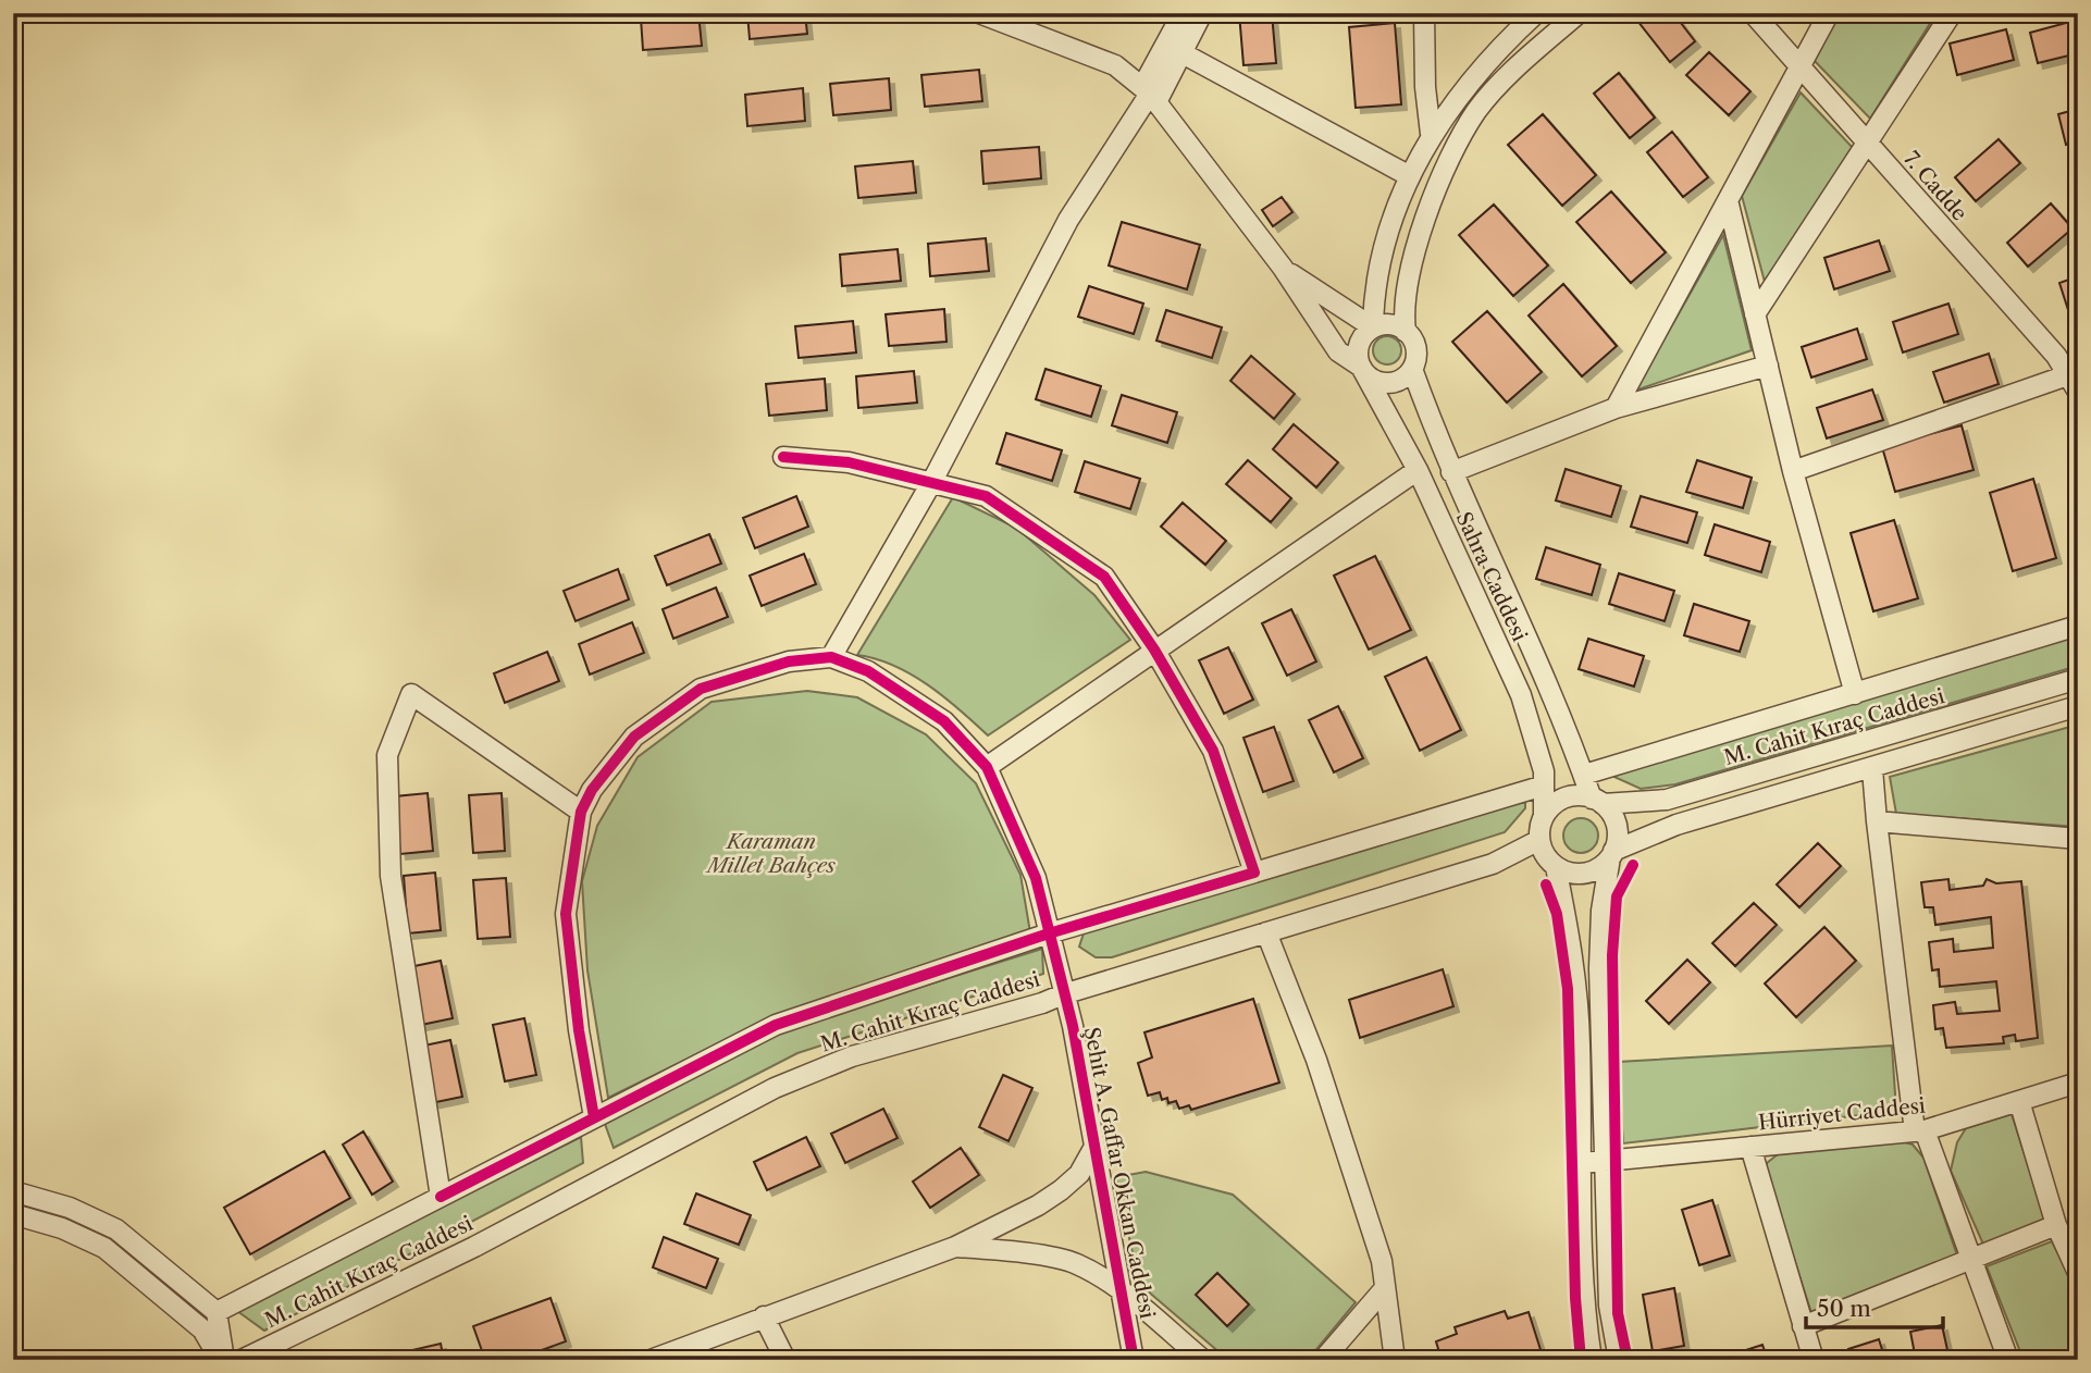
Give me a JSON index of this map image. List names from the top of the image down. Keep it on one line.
{"streets":{"street":["7. Cadde","Sahra Caddesi","M. Cahit Kıraç Caddesi","Hürriyet Caddesi","Şehit A. Gaffar Okkan Caddesi"]},"crossings":[["Sahra Caddesi","M. Cahit Kıraç Caddesi"],["M. Cahit Kıraç Caddesi","Şehit A. Gaffar Okkan Caddesi"]],"parks":["Karaman Millet Bahçes"],"scale_bar":"50 m"}
